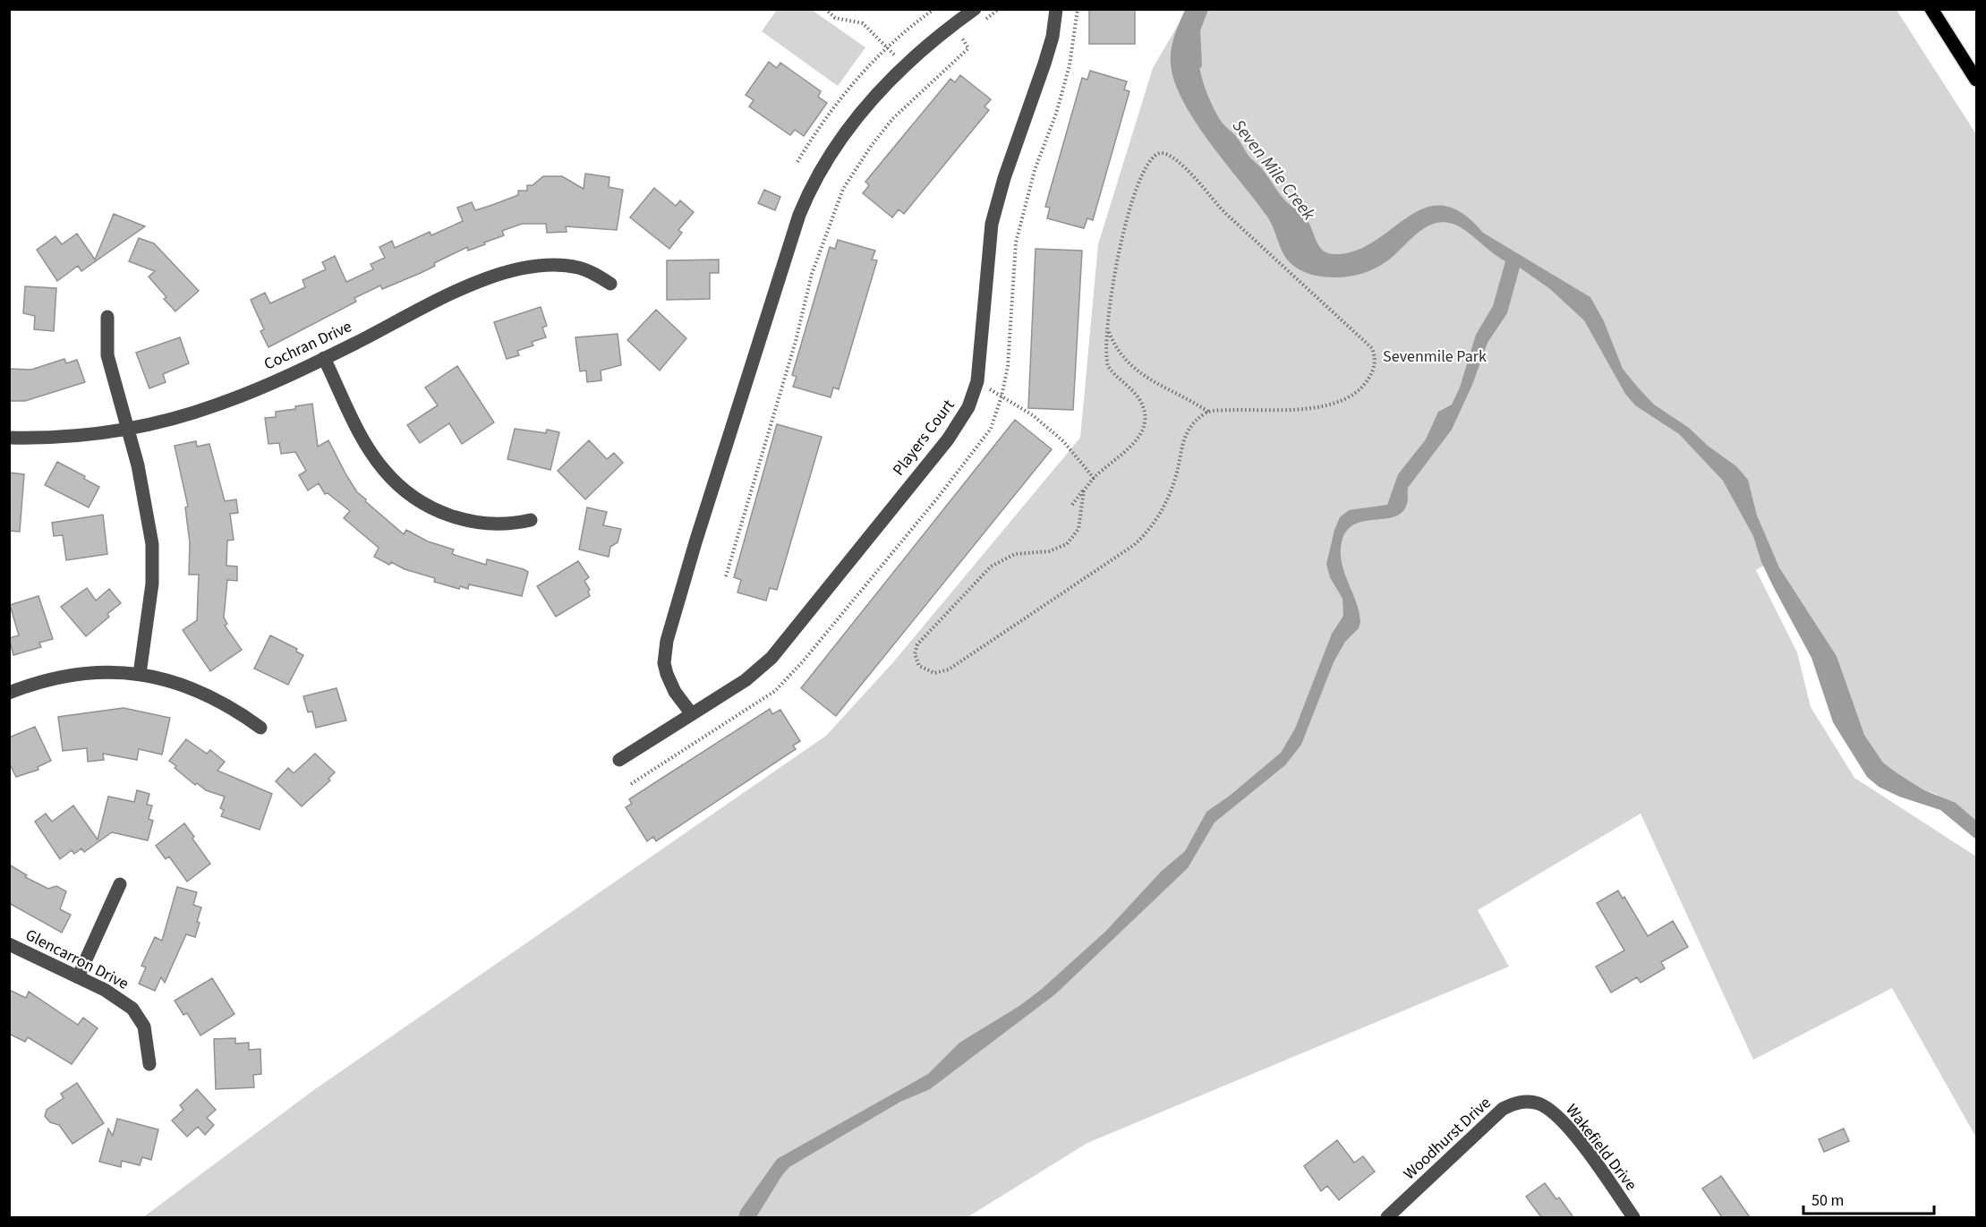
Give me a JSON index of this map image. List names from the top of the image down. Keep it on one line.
{"streets":{"street":["Cochran Drive","Players Court","Glencarron Drive","Woodhurst Drive","Wakefield Drive"]},"crossings":[["Woodhurst Drive","Wakefield Drive"]],"water":["Seven Mile Creek"],"parks":["Sevenmile Park"],"scale_bar":"50 m"}
